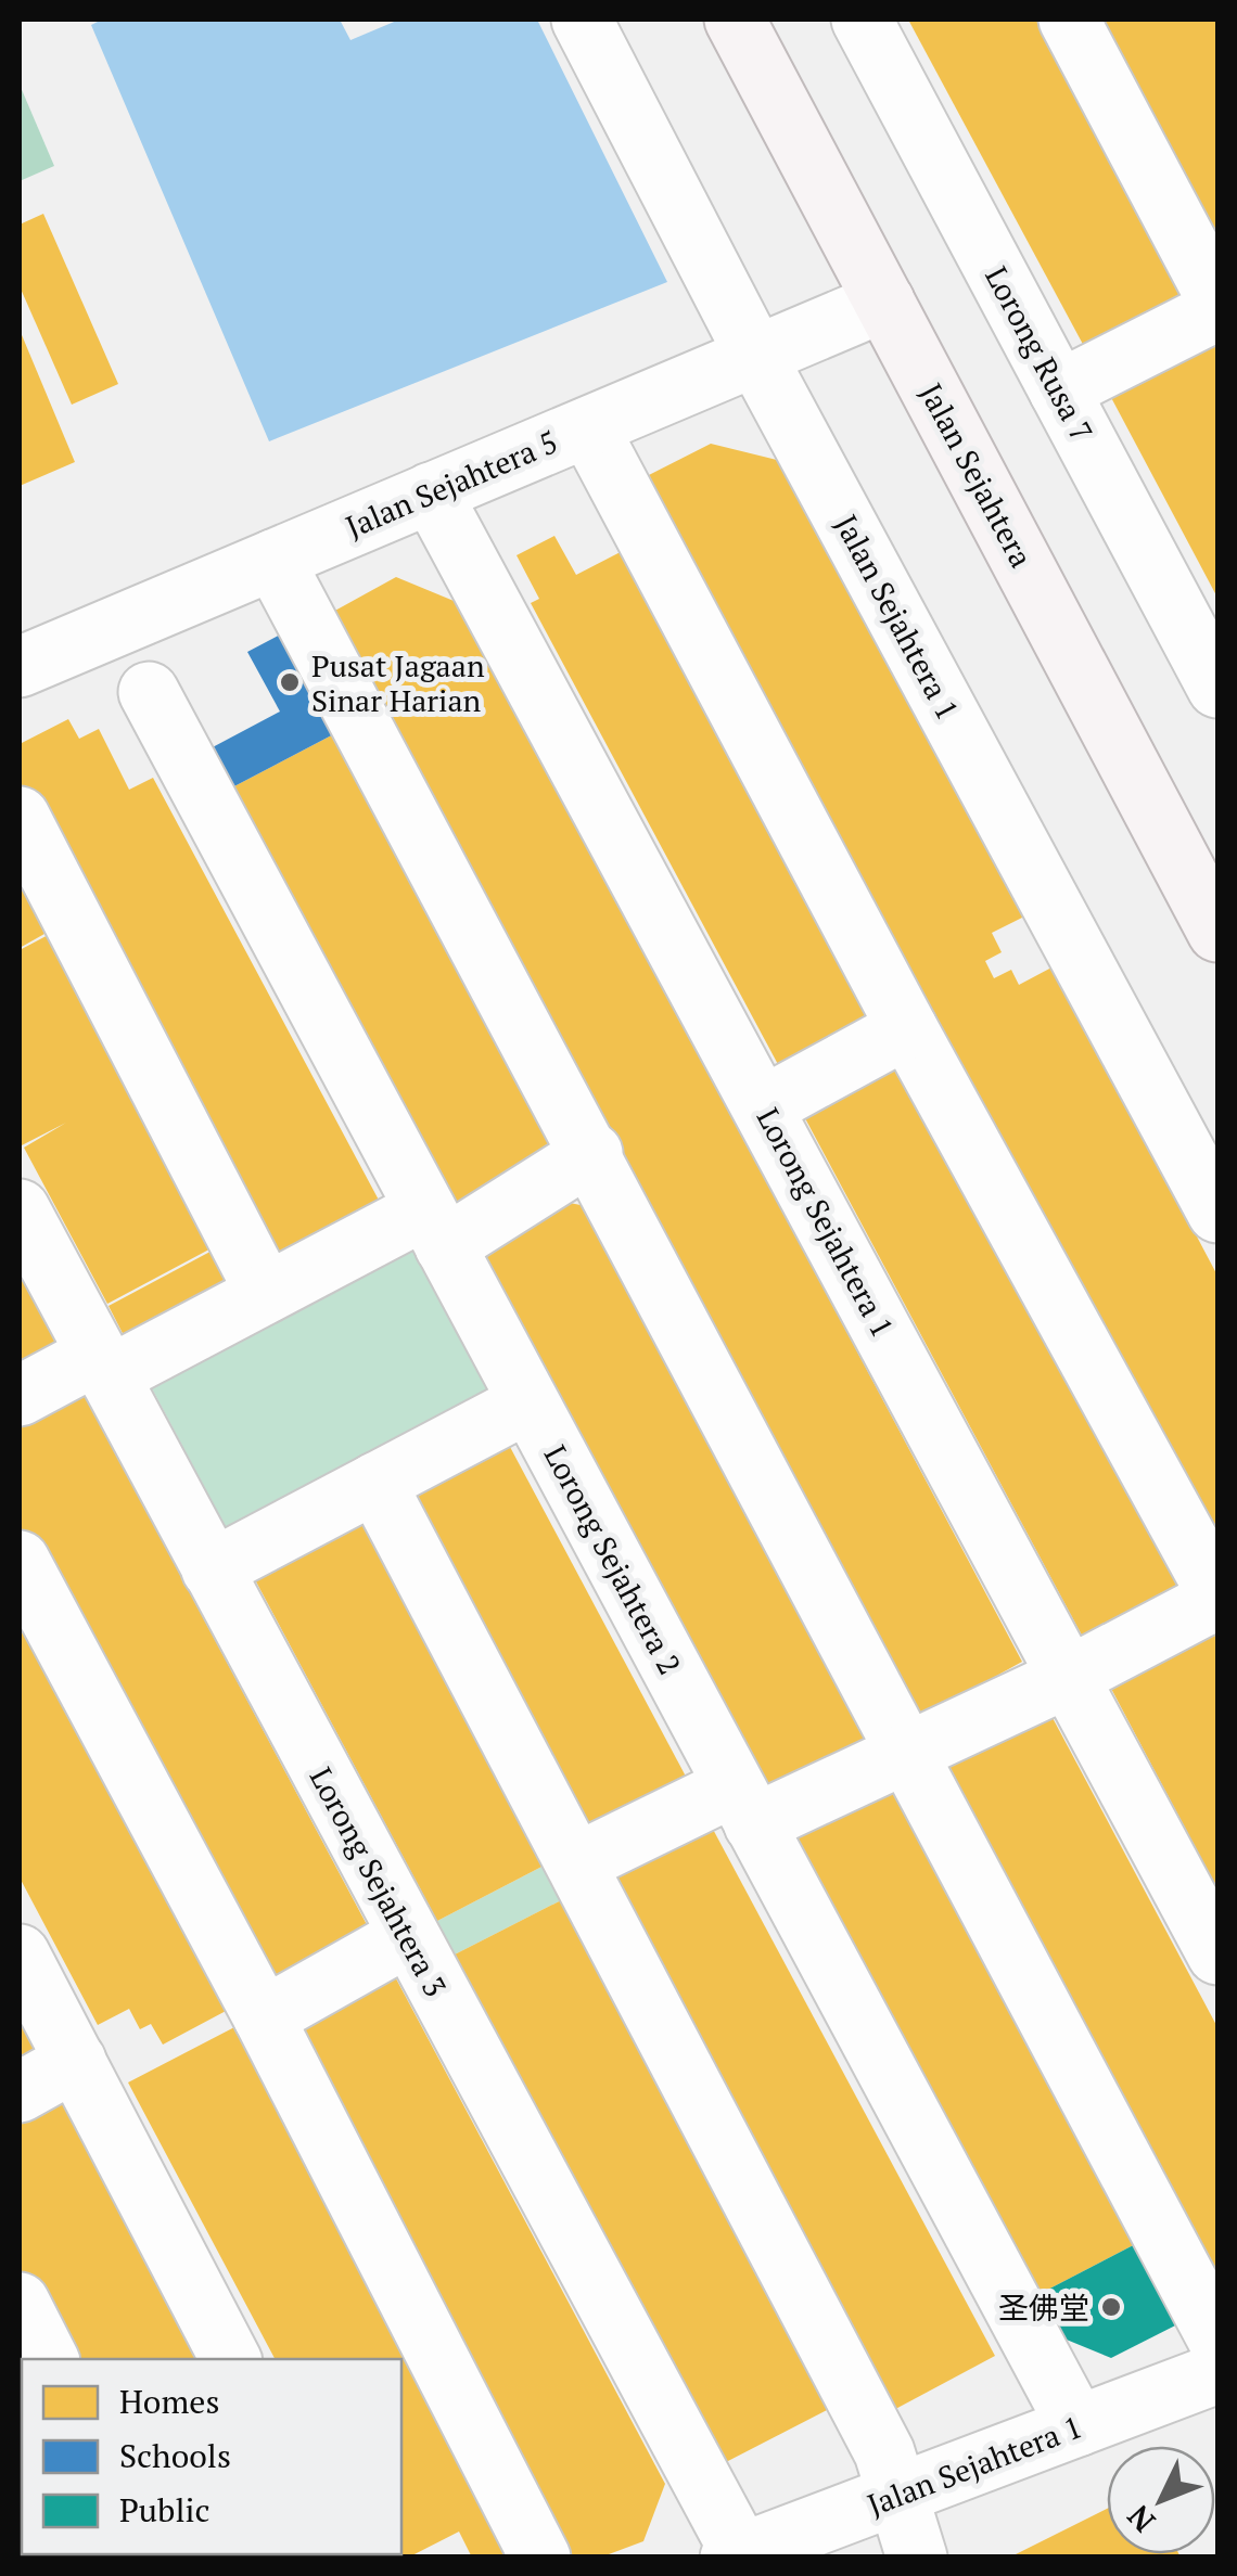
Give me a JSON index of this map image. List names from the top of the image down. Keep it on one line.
{"streets":{"main road":["Jalan Sejahtera"],"street":["Lorong Rusa 7","Jalan Sejahtera 5","Jalan Sejahtera 1","Lorong Sejahtera 1","Lorong Sejahtera 2","Lorong Sejahtera 3"]},"crossings":[["Jalan Sejahtera","Jalan Sejahtera 5"],["Jalan Sejahtera 5","Jalan Sejahtera 1"],["Jalan Sejahtera 5","Lorong Sejahtera 1"],["Jalan Sejahtera 1","Lorong Sejahtera 2"],["Jalan Sejahtera 1","Lorong Sejahtera 3"]],"places":["Pusat Jagaan Sinar Harian","圣佛堂"],"legend":["Homes","Schools","Public"],"north":"bottom left"}
